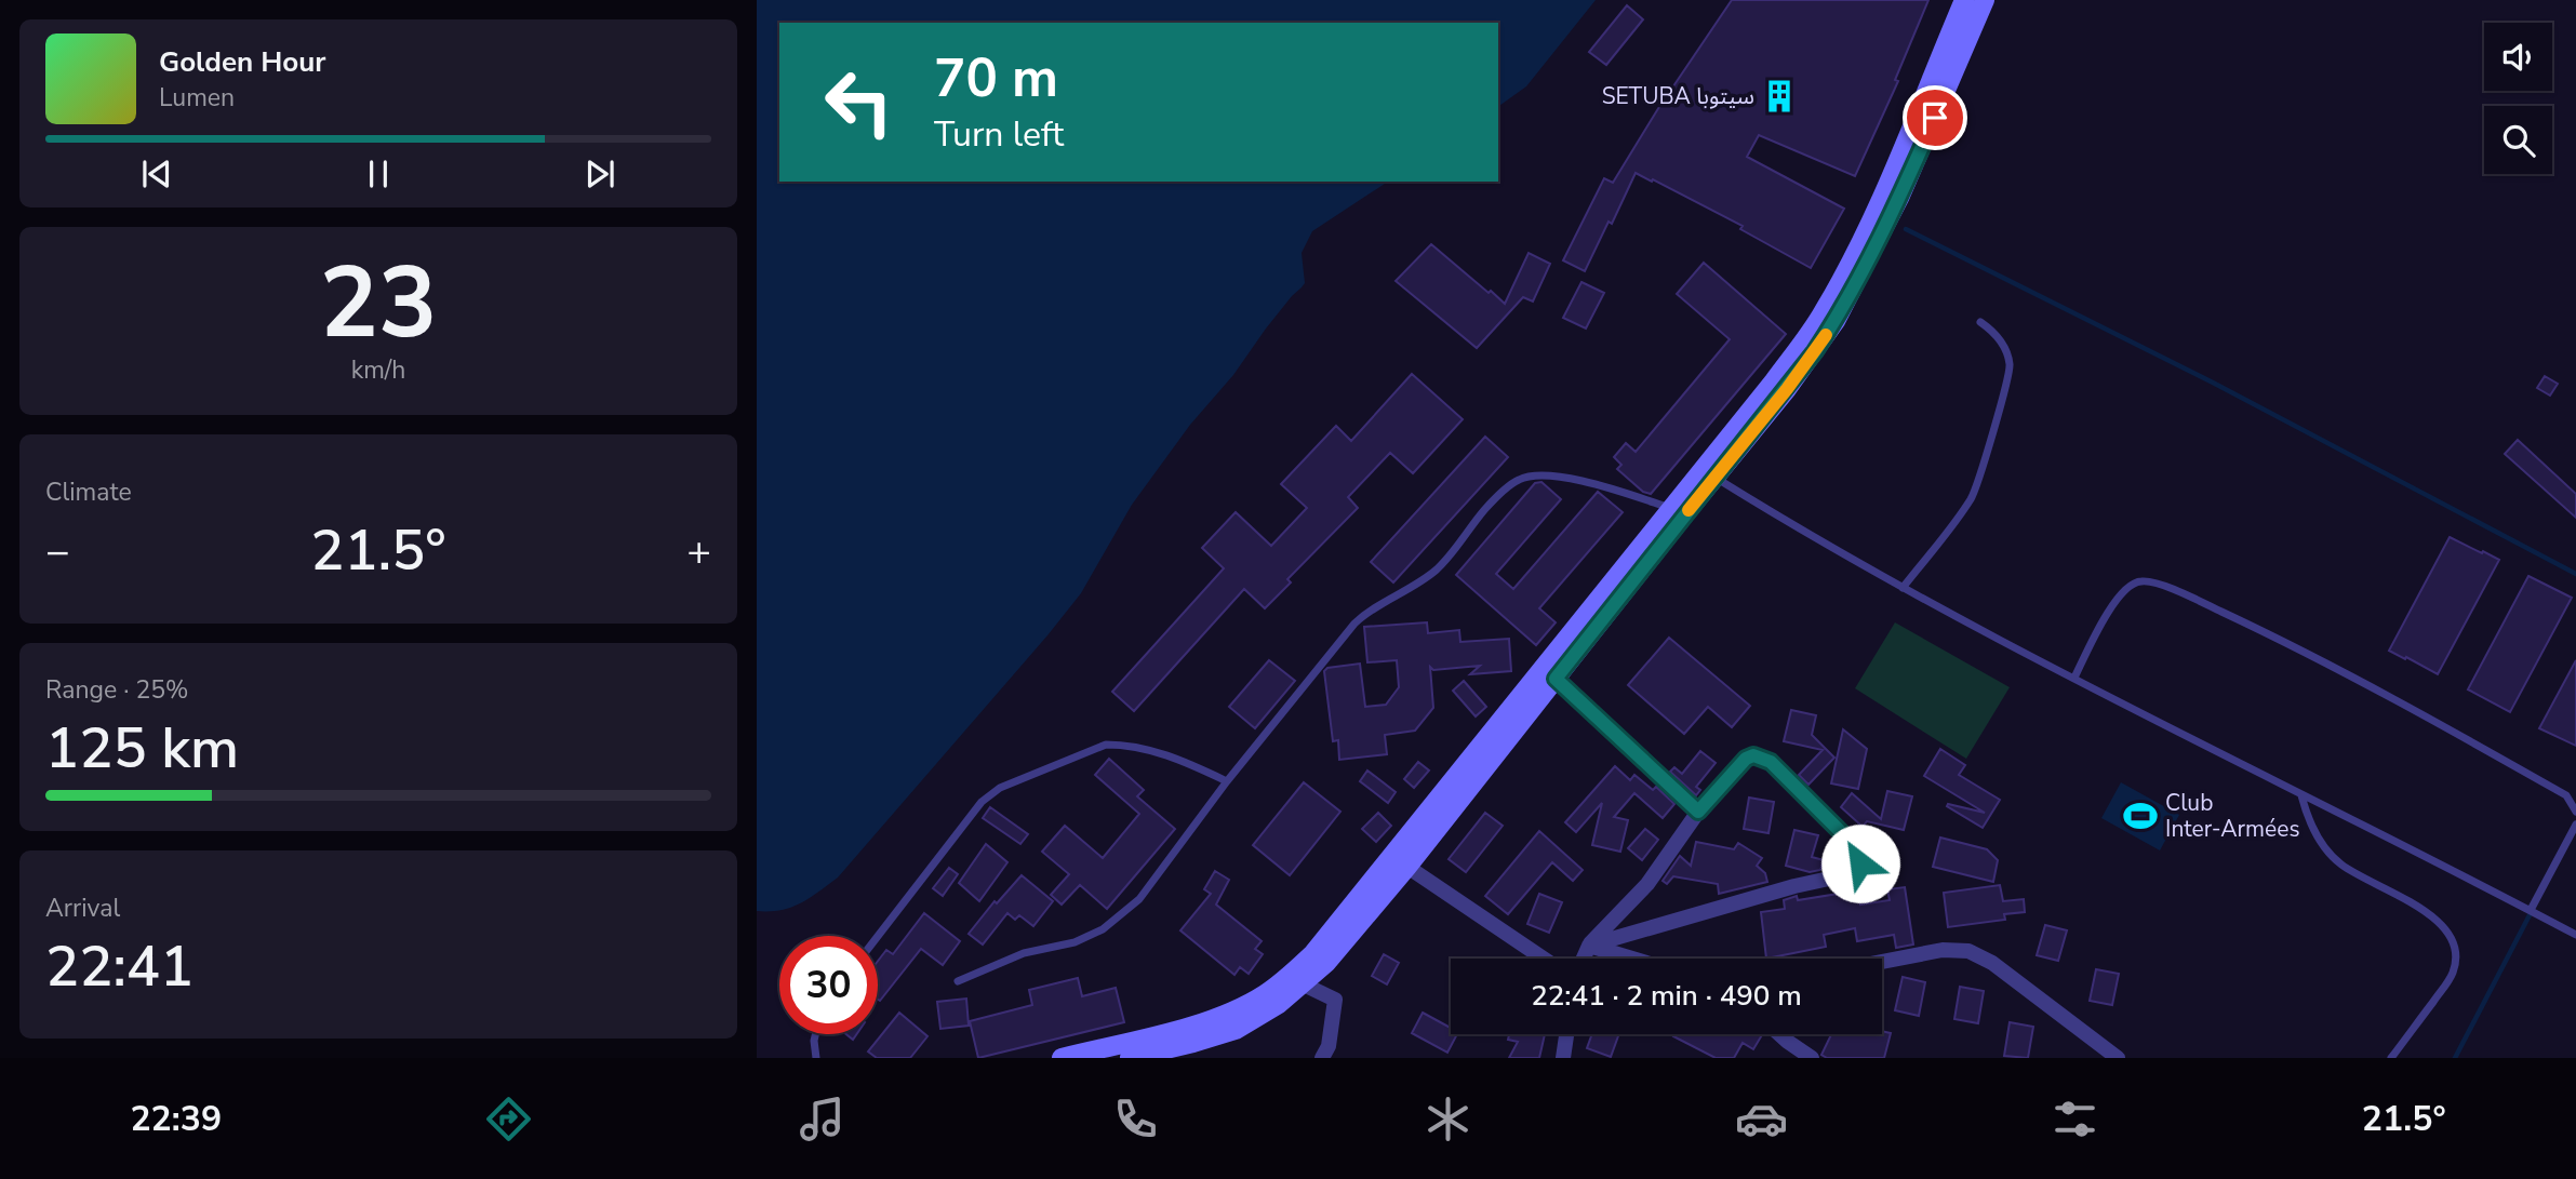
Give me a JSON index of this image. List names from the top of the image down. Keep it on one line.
{"places":{"building":["SETUBA سيتوبا"],"sports":["Club Inter-Armées"]},"page":{"turn":["70 m","Turn left"],"song":["Golden Hour","Lumen"],"tile":[["23","km/h"],"Climate",["Range · 25%","125 km"],["Arrival","22:41"]],"heat":["−","21.5°","+"],"limit":"30","trip":"22:41 · 2 min · 490 m","tabs":["22:39","21.5°"]}}
